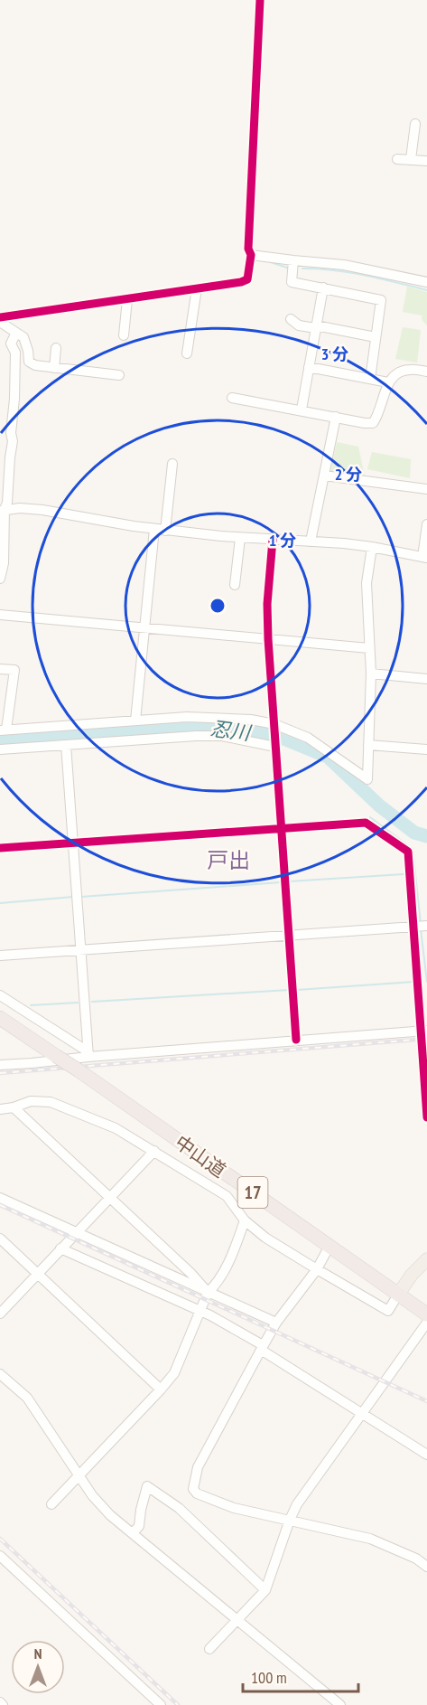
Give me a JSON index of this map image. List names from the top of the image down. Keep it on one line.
{"streets":{"highway":["中山道","17"]},"districts":["戸出"],"water":["忍川"],"scale_bar":"100 m","north":"top","rings":["3 分","2 分","1 分"]}
